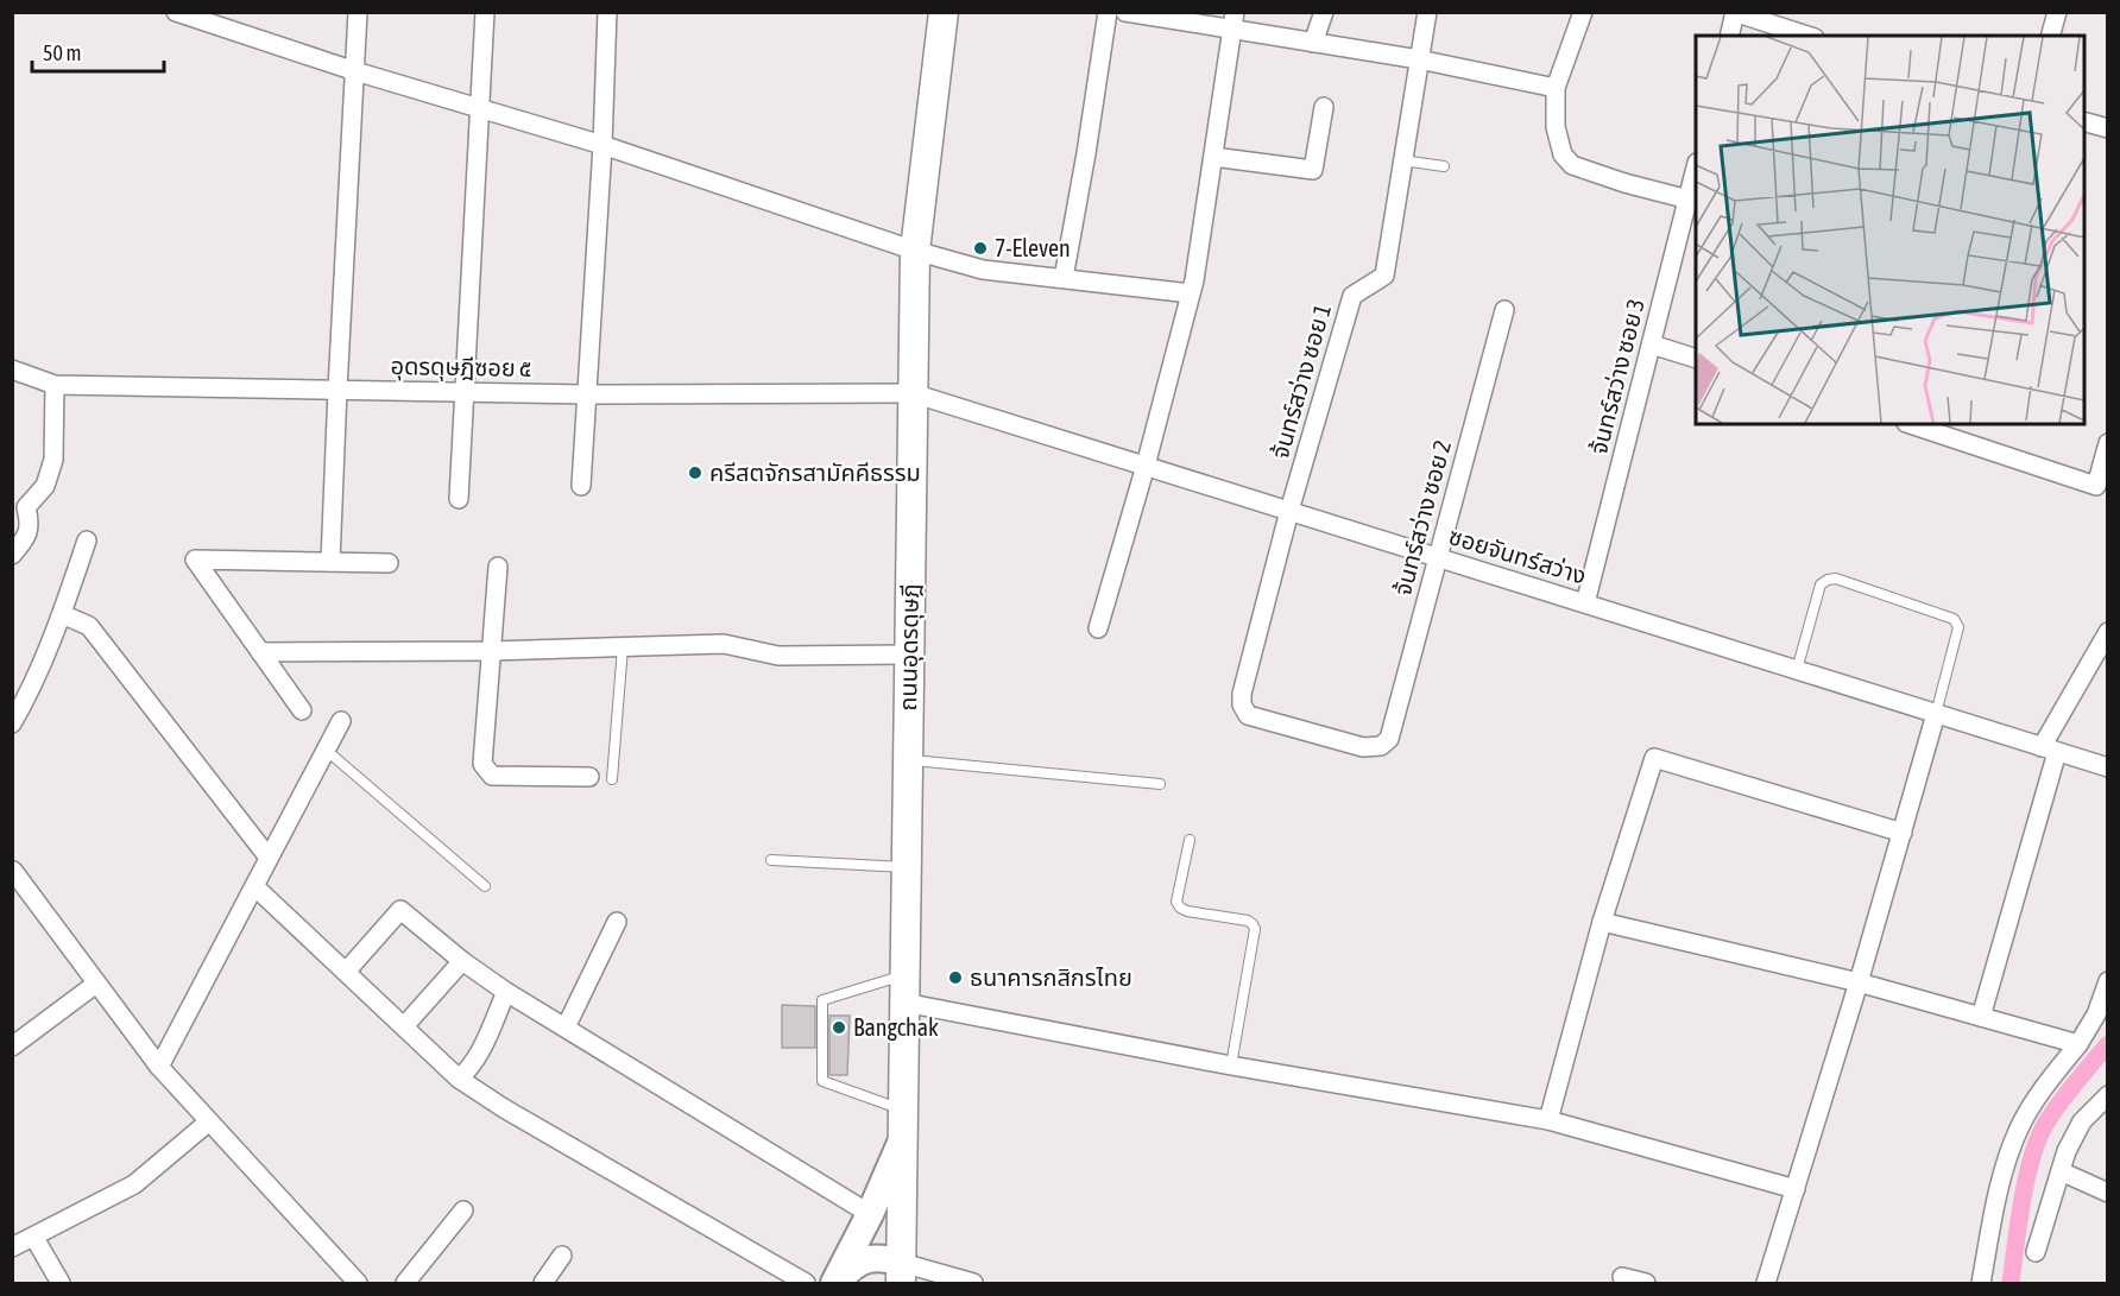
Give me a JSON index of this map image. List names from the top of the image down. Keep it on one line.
{"streets":{"main road":["ถนนอุดรดุษฎี"],"street":["อุดรดุษฎีซอย ๕","จ้นทร์สว่าง ซอย 3","จ้นทร์สว่าง ซอย 1","จ้นทร์สว่าง ซอย 2","ซอยจันทร์สว่าง"]},"crossings":[["อุดรดุษฎีซอย ๕","ซอยจันทร์สว่าง"],["อุดรดุษฎีซอย ๕","ถนนอุดรดุษฎี"],["จ้นทร์สว่าง ซอย 3","ซอยจันทร์สว่าง"],["จ้นทร์สว่าง ซอย 1","จ้นทร์สว่าง ซอย 2"],["จ้นทร์สว่าง ซอย 1","ซอยจันทร์สว่าง"],["จ้นทร์สว่าง ซอย 2","ซอยจันทร์สว่าง"],["ซอยจันทร์สว่าง","ถนนอุดรดุษฎี"]],"places":["7-Eleven","ครีสตจักรสามัคคีธรรม","ธนาคารกสิกรไทย","Bangchak"],"scale_bar":"50 m"}
